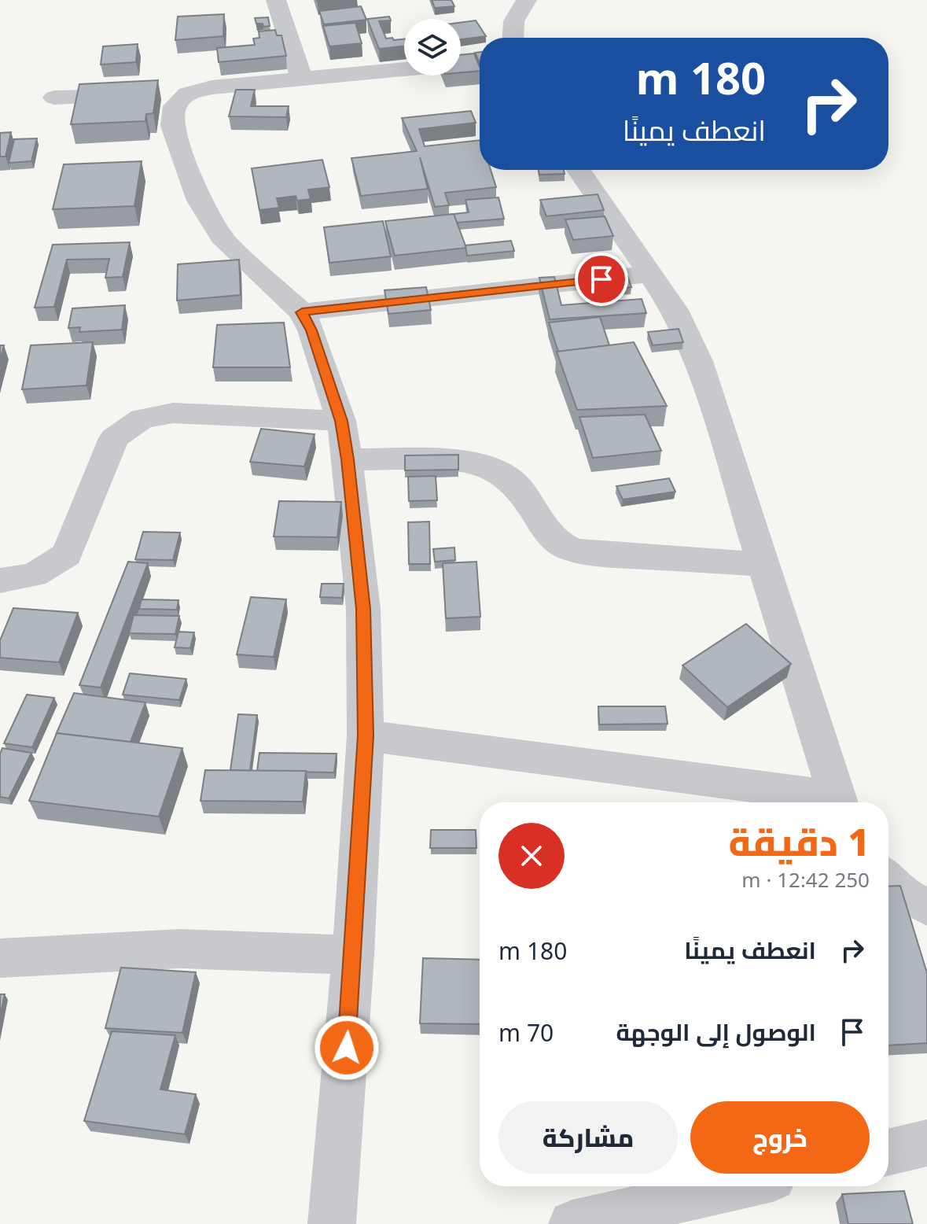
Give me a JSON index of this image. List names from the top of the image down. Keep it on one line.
{"page":{"turn":["180 m","انعطف يمينًا"],"heading":["1 دقيقة","250 m · 12:42"],"list":[{"name":"انعطف يمينًا","value":"180 m"},{"name":"الوصول إلى الوجهة","value":"70 m"}],"buttons":["خروج","مشاركة"]}}
